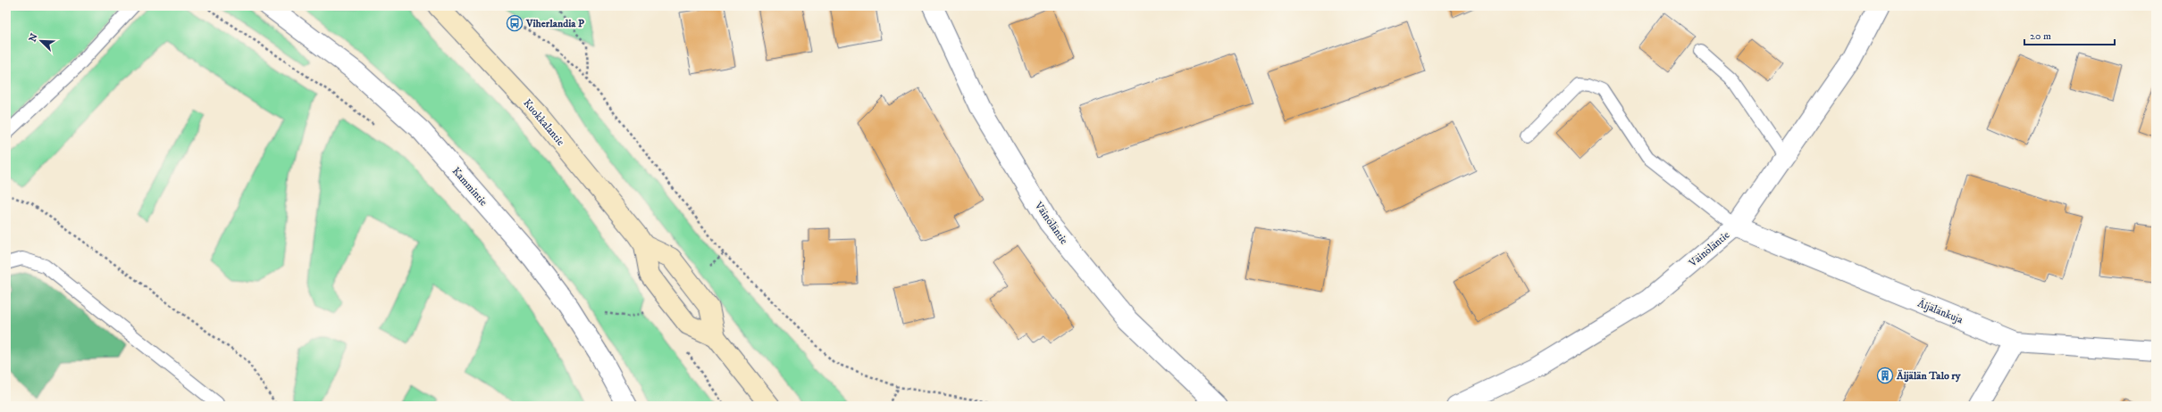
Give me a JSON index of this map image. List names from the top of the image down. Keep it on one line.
{"streets":{"main road":["Kuokkalantie"],"street":["Kammintie","Väinöläntie","Äijälänkuja"]},"crossings":[["Väinöläntie","Äijälänkuja"]],"places":{"bus stop":["Viherlandia P"],"building":["Äijälän Talo ry"]},"scale_bar":"20 m","north":"top left"}
